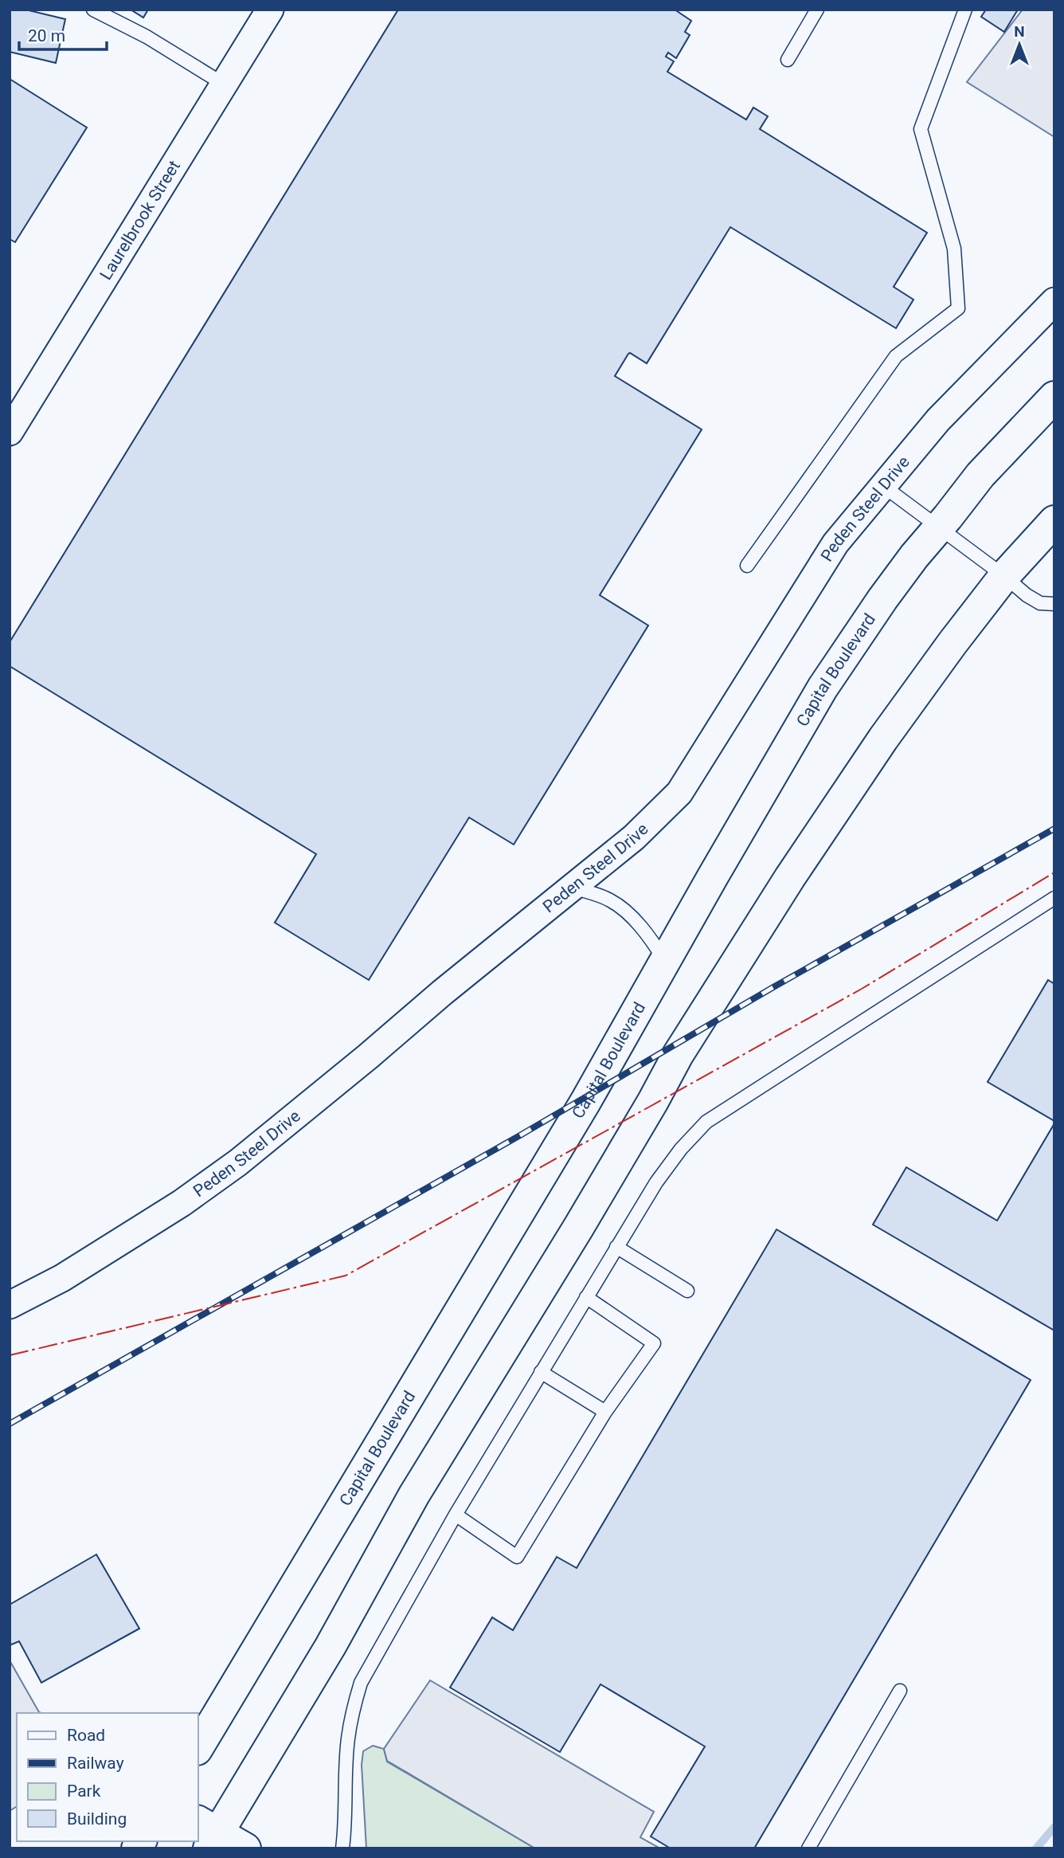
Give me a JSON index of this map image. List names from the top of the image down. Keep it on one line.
{"streets":{"main road":["Capital Boulevard"],"street":["Laurelbrook Street","Peden Steel Drive"]},"legend":["Road","Railway","Park","Building"],"scale_bar":"20 m","north":"top"}
